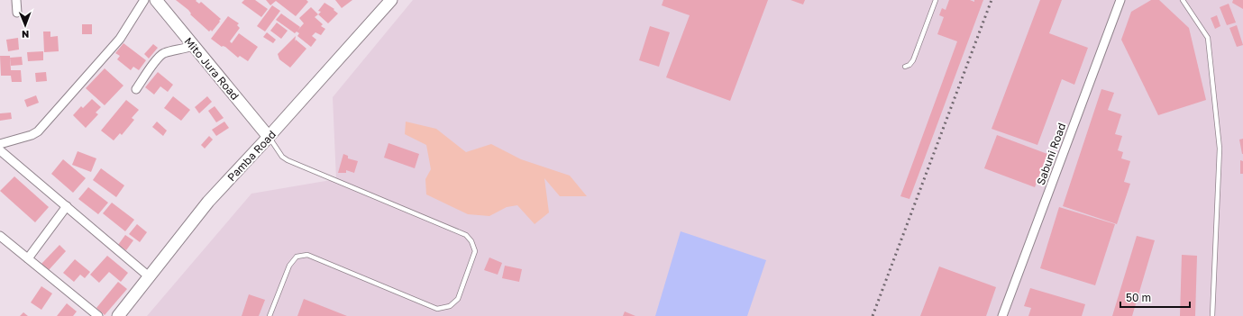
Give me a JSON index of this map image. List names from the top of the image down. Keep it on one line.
{"streets":{"main road":["Mito Jura Road","Pamba Road"],"street":["Sabuni Road"]},"crossings":[["Mito Jura Road","Pamba Road"]],"scale_bar":"50 m","north":"bottom"}
